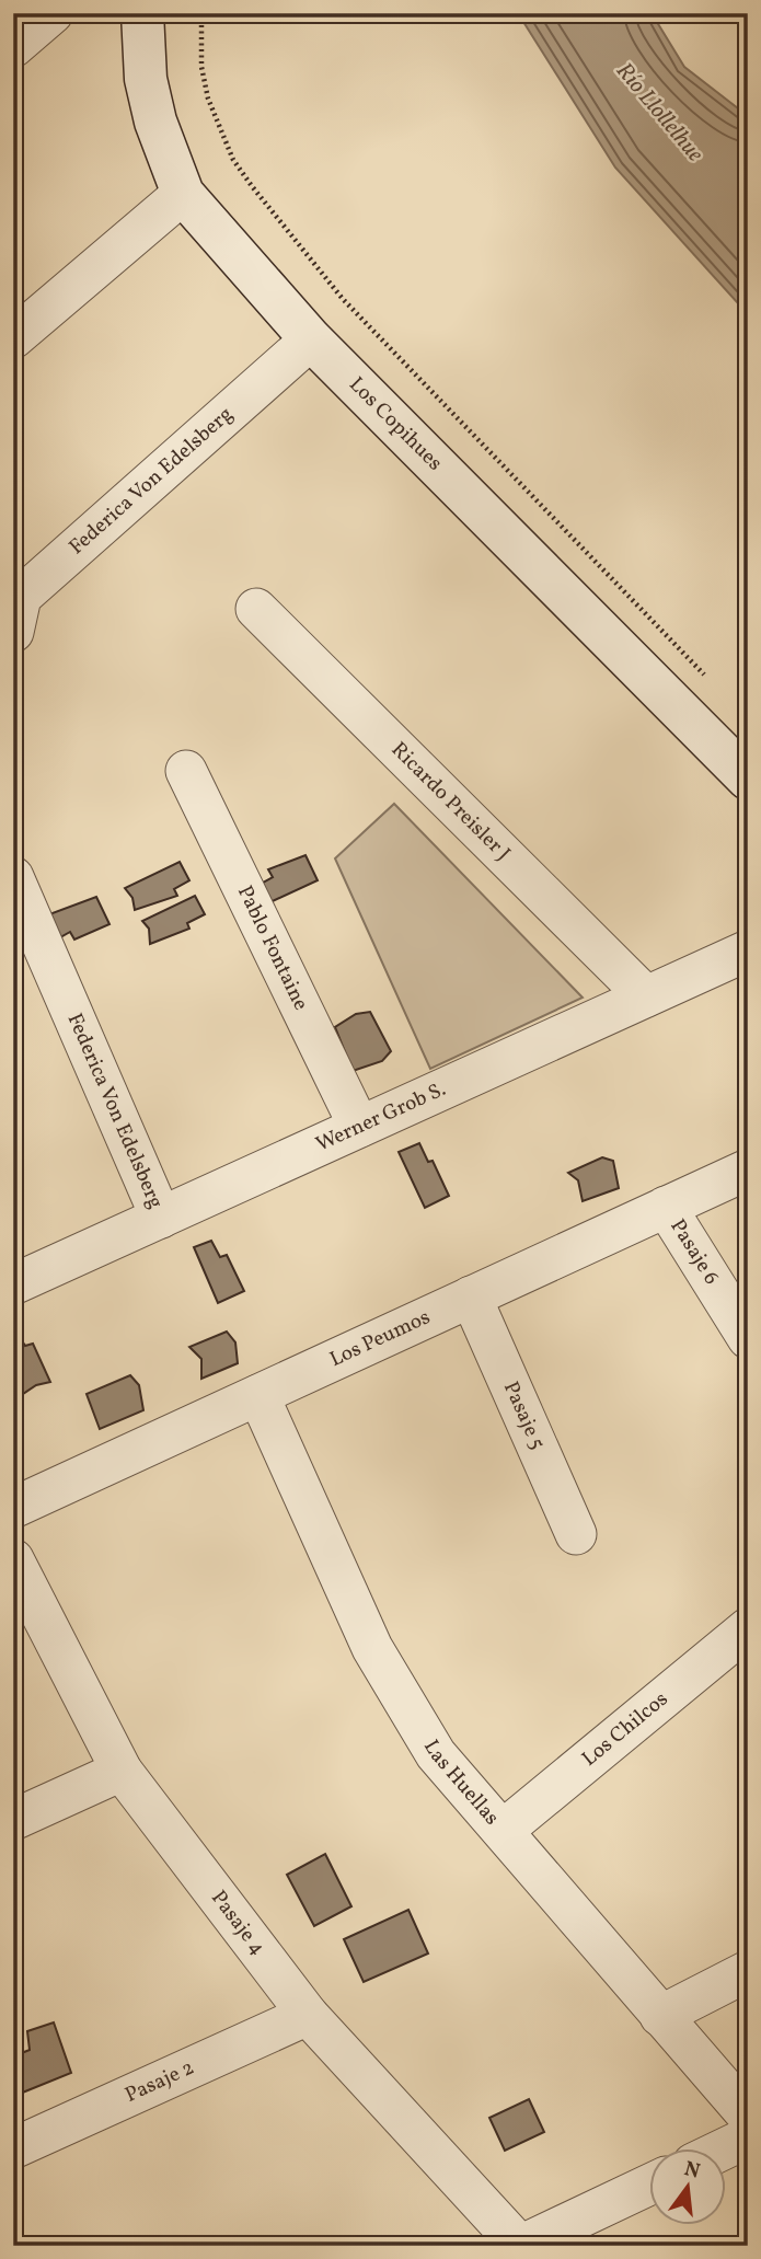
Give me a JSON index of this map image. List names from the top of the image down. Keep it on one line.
{"streets":{"main road":["Los Copihues"],"street":["Federica Von Edelsberg","Ricardo Preisler J","Pablo Fontaine","Werner Grob S.","Pasaje 6","Los Peumos","Pasaje 5","Los Chilcos","Las Huellas","Pasaje 4","Pasaje 2"]},"crossings":[["Los Copihues","Federica Von Edelsberg"],["Federica Von Edelsberg","Werner Grob S."],["Ricardo Preisler J","Werner Grob S."],["Pablo Fontaine","Werner Grob S."],["Pasaje 6","Los Peumos"],["Los Peumos","Pasaje 5"],["Los Peumos","Las Huellas"],["Los Chilcos","Las Huellas"],["Pasaje 4","Pasaje 2"]],"water":["Río Llollelhue"],"north":"top"}
